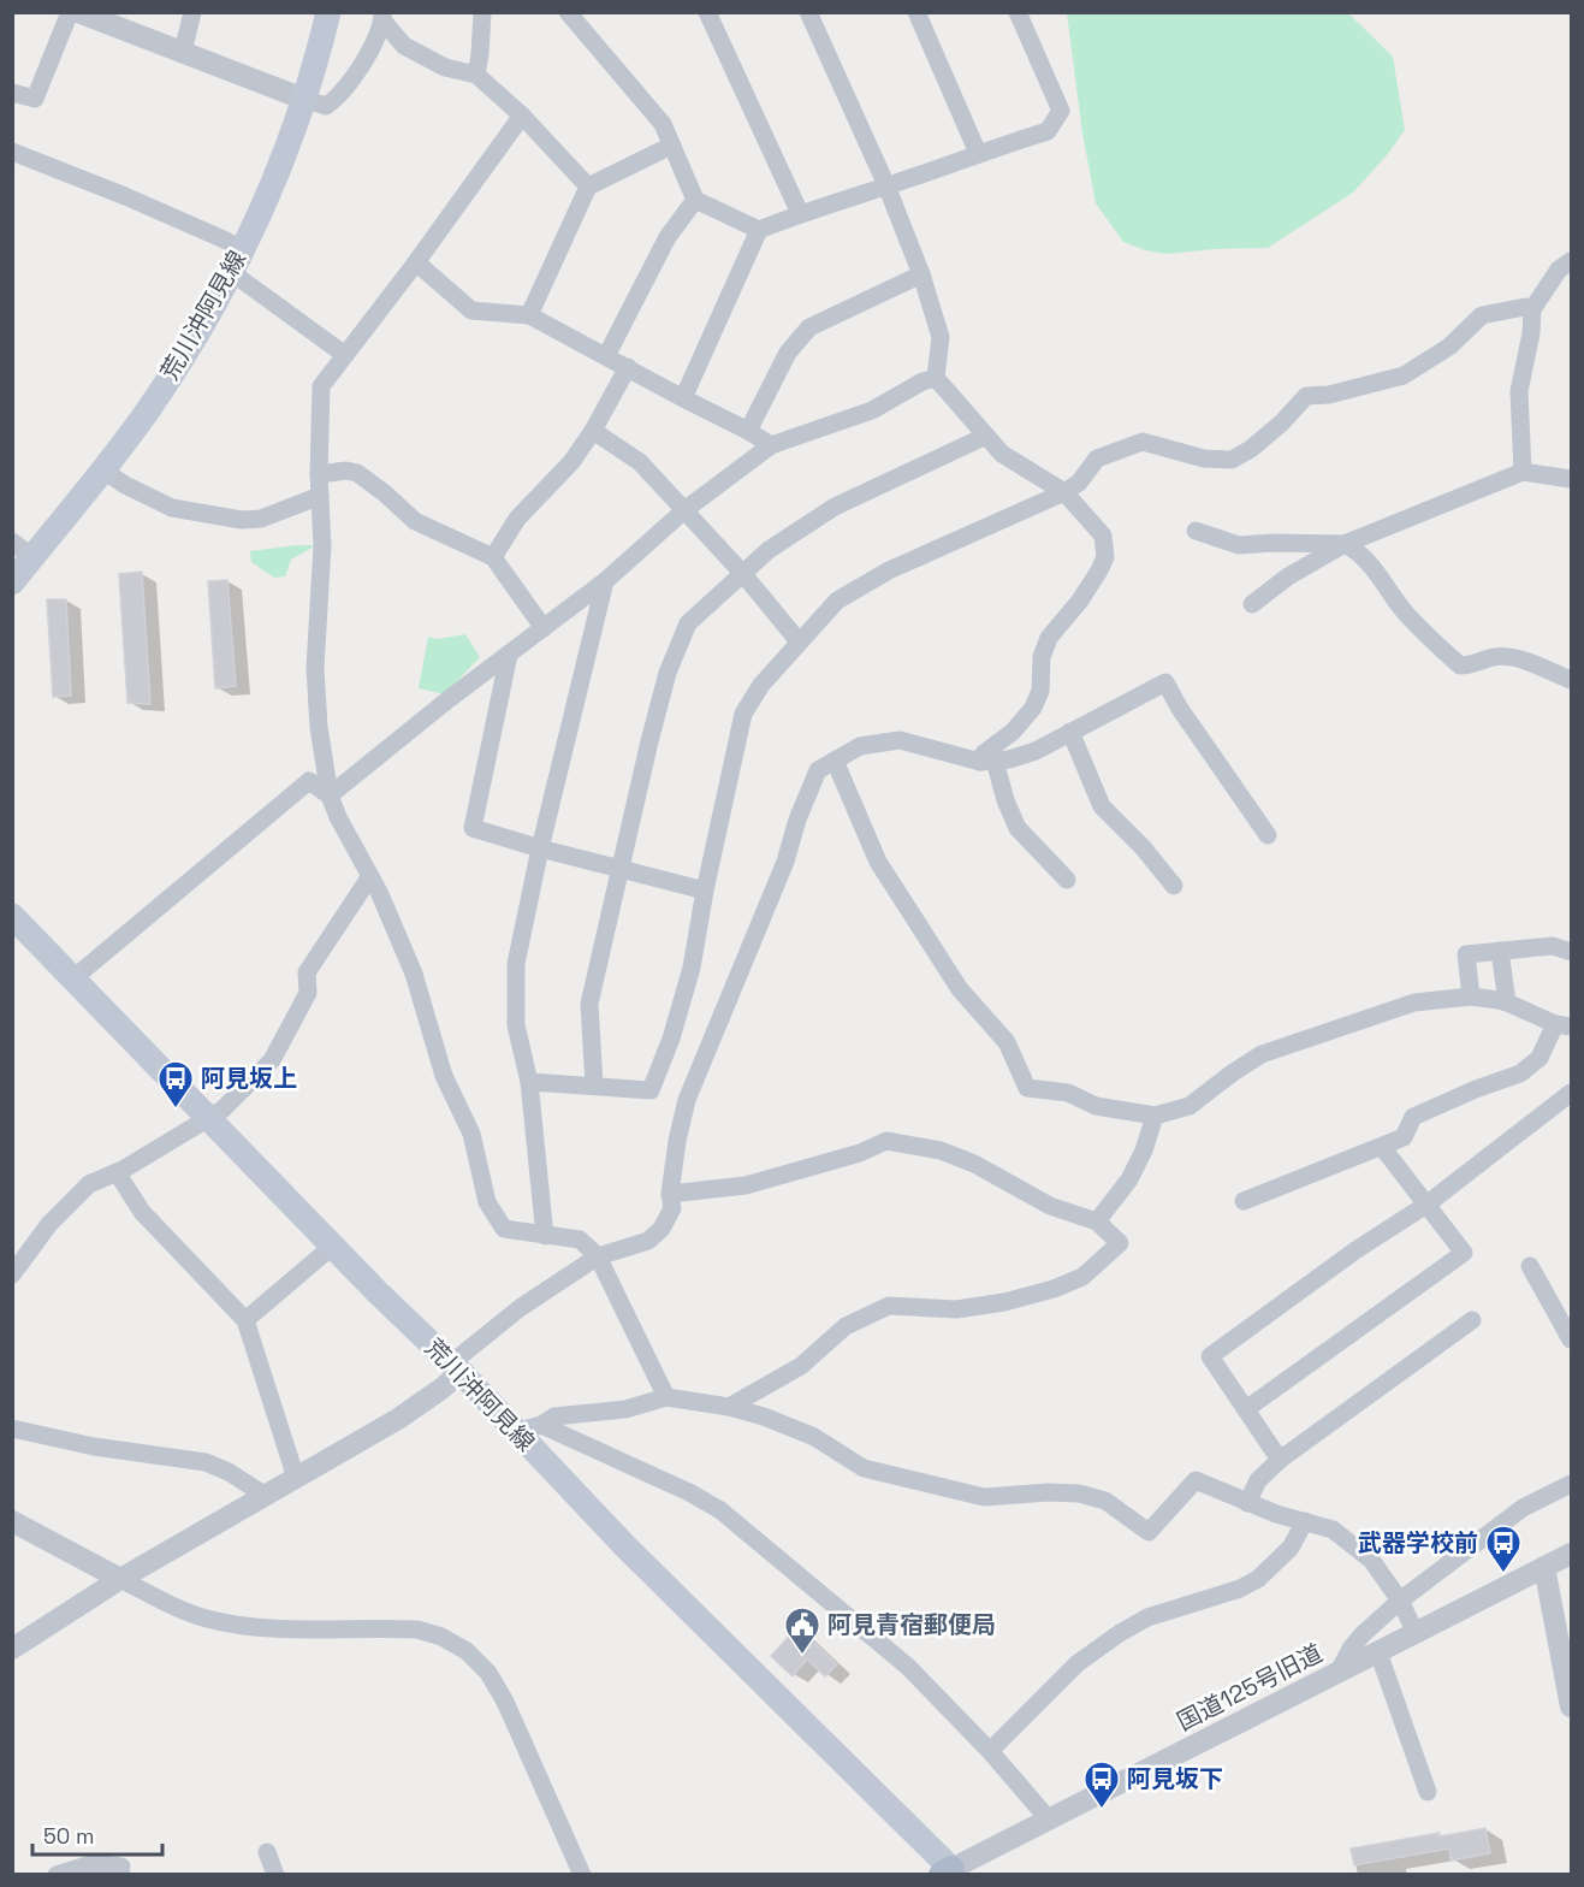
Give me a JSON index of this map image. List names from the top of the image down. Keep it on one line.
{"streets":{"main road":["荒川沖阿見線"],"street":["国道125号旧道"]},"crossings":[["荒川沖阿見線","国道125号旧道"]],"places":{"bus stop":["阿見坂上","武器学校前","阿見坂下"],"public building":["阿見青宿郵便局"]},"scale_bar":"50 m"}
